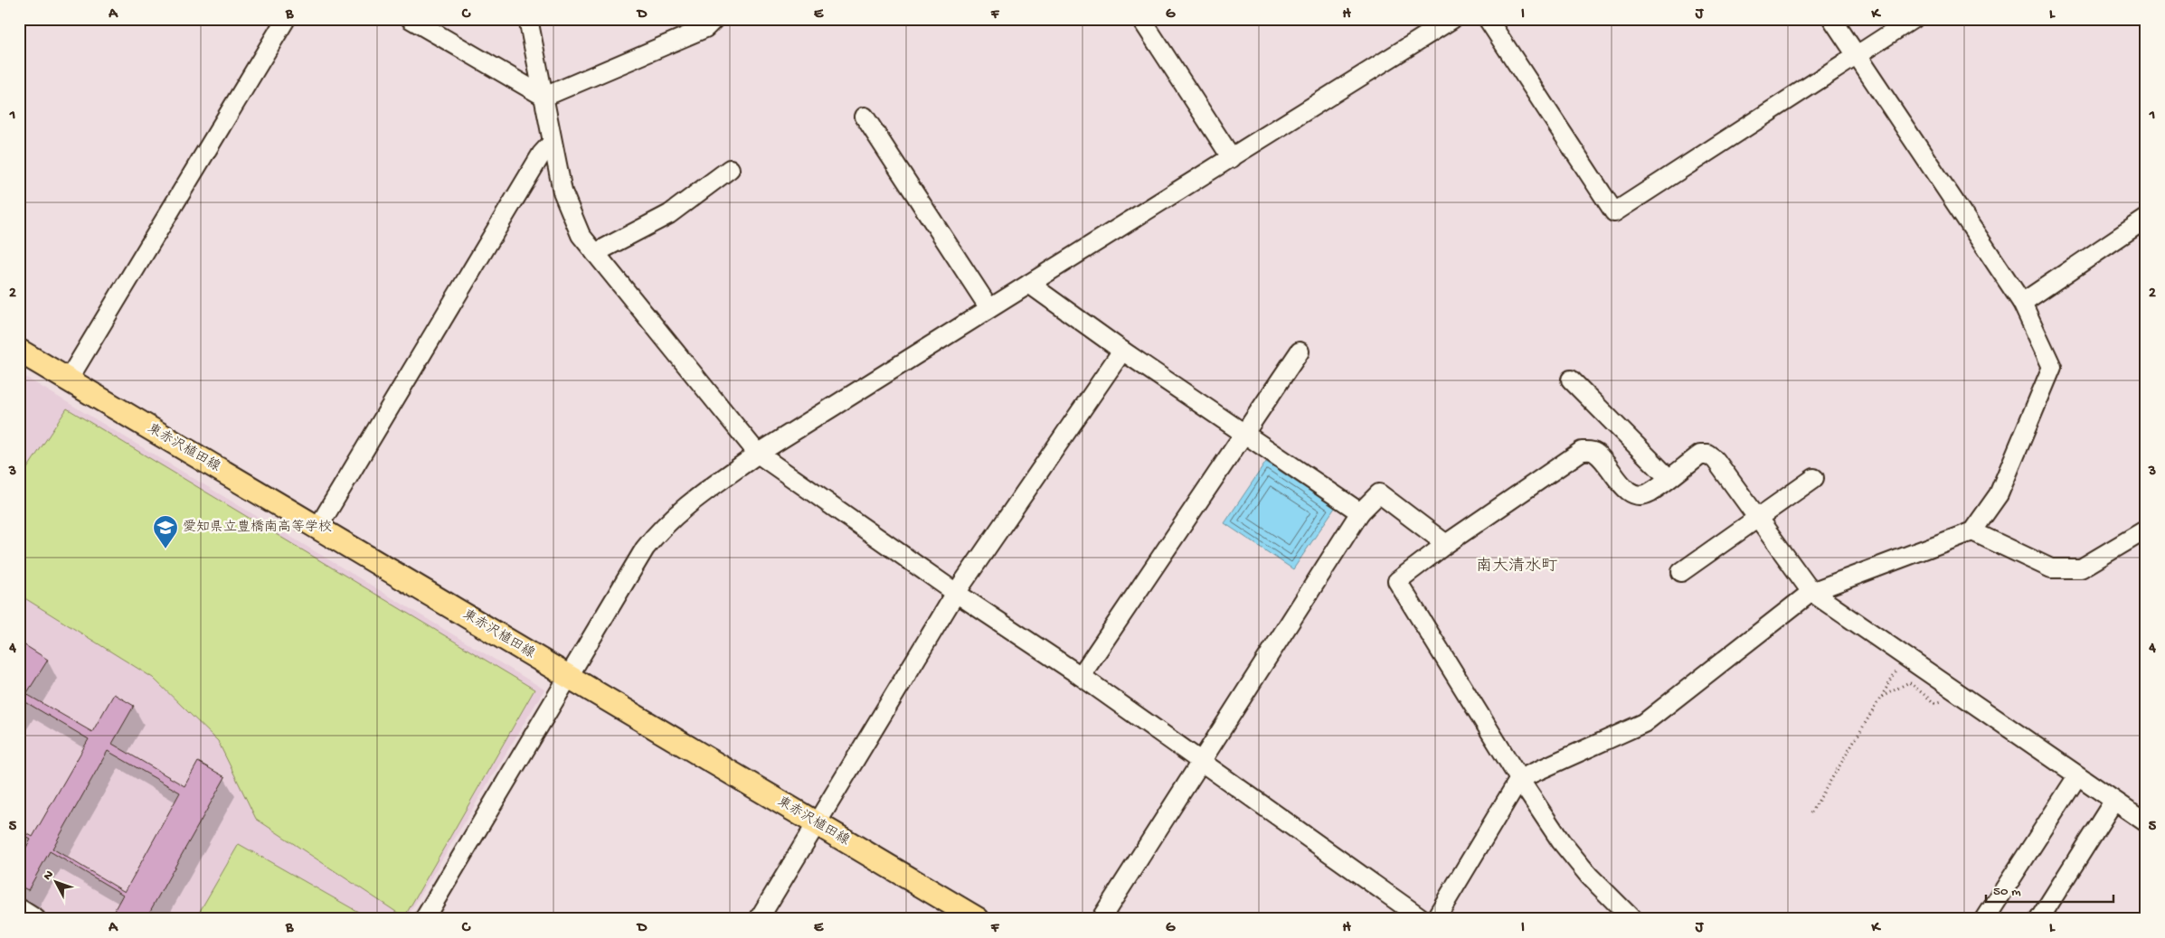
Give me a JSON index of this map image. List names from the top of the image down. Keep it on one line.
{"streets":{"main road":["東赤沢植田線"]},"districts":["南大清水町"],"places":{"school or university":["愛知県立豊橋南高等学校"]},"scale_bar":"50 m","north":"top left","grid":{"columns":["A","B","C","D","E","F","G","H","I","J","K","L"],"rows":["1","2","3","4","5"]}}
